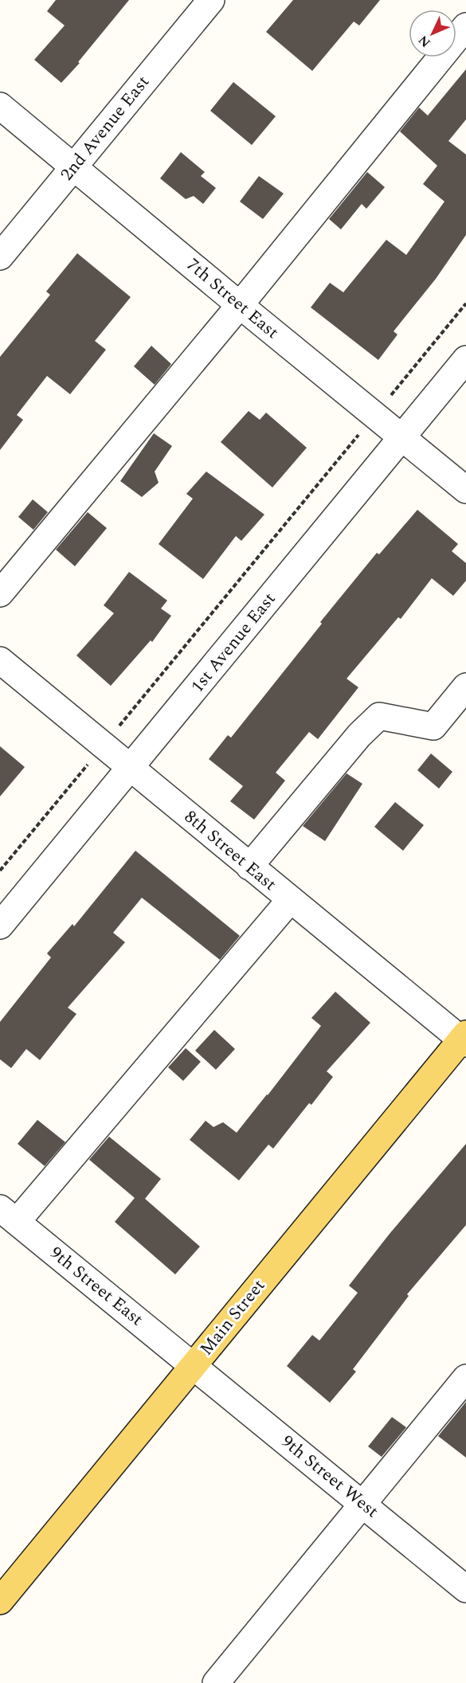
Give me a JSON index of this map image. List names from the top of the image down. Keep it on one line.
{"streets":{"main road":["Main Street"],"street":["2nd Avenue East","7th Street East","1st Avenue East","8th Street East","9th Street East","9th Street West"]},"crossings":[["2nd Avenue East","7th Street East"],["7th Street East","1st Avenue East"],["1st Avenue East","8th Street East"],["8th Street East","Main Street"],["9th Street East","Main Street"],["9th Street East","9th Street West"],["Main Street","9th Street West"]],"north":"bottom left"}
